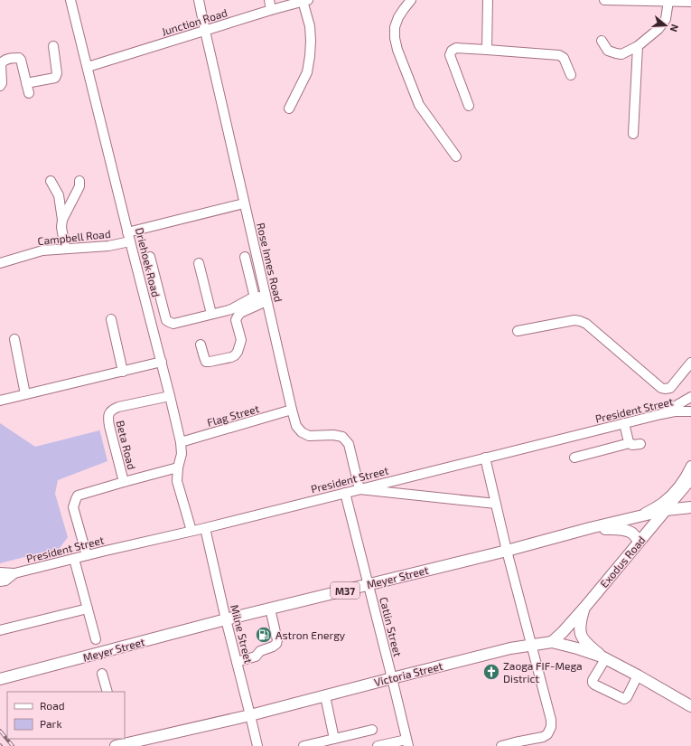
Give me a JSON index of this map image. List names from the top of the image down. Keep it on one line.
{"streets":{"main road":["Exodus Road","Meyer Street","M37","Victoria Street"],"street":["Junction Road","Campbell Road","Driehoek Road","Rose Innes Road","President Street","Flag Street","Beta Road","Catlin Street","Milne Street"]},"crossings":[["Junction Road","Driehoek Road"],["Junction Road","Rose Innes Road"],["Campbell Road","Driehoek Road"],["Campbell Road","Rose Innes Road"],["Driehoek Road","President Street"],["Driehoek Road","Flag Street"],["Driehoek Road","Beta Road"],["Rose Innes Road","President Street"],["Rose Innes Road","Flag Street"],["President Street","Catlin Street"],["President Street","Milne Street"],["Exodus Road","Meyer Street"],["Exodus Road","Victoria Street"],["Meyer Street","Catlin Street"],["Meyer Street","Milne Street"],["Catlin Street","Victoria Street"],["Milne Street","Victoria Street"]],"places":{"fuel station":["Astron Energy"],"church":["Zaoga FIF-Mega District"]},"legend":["Road","Park"],"north":"right"}
